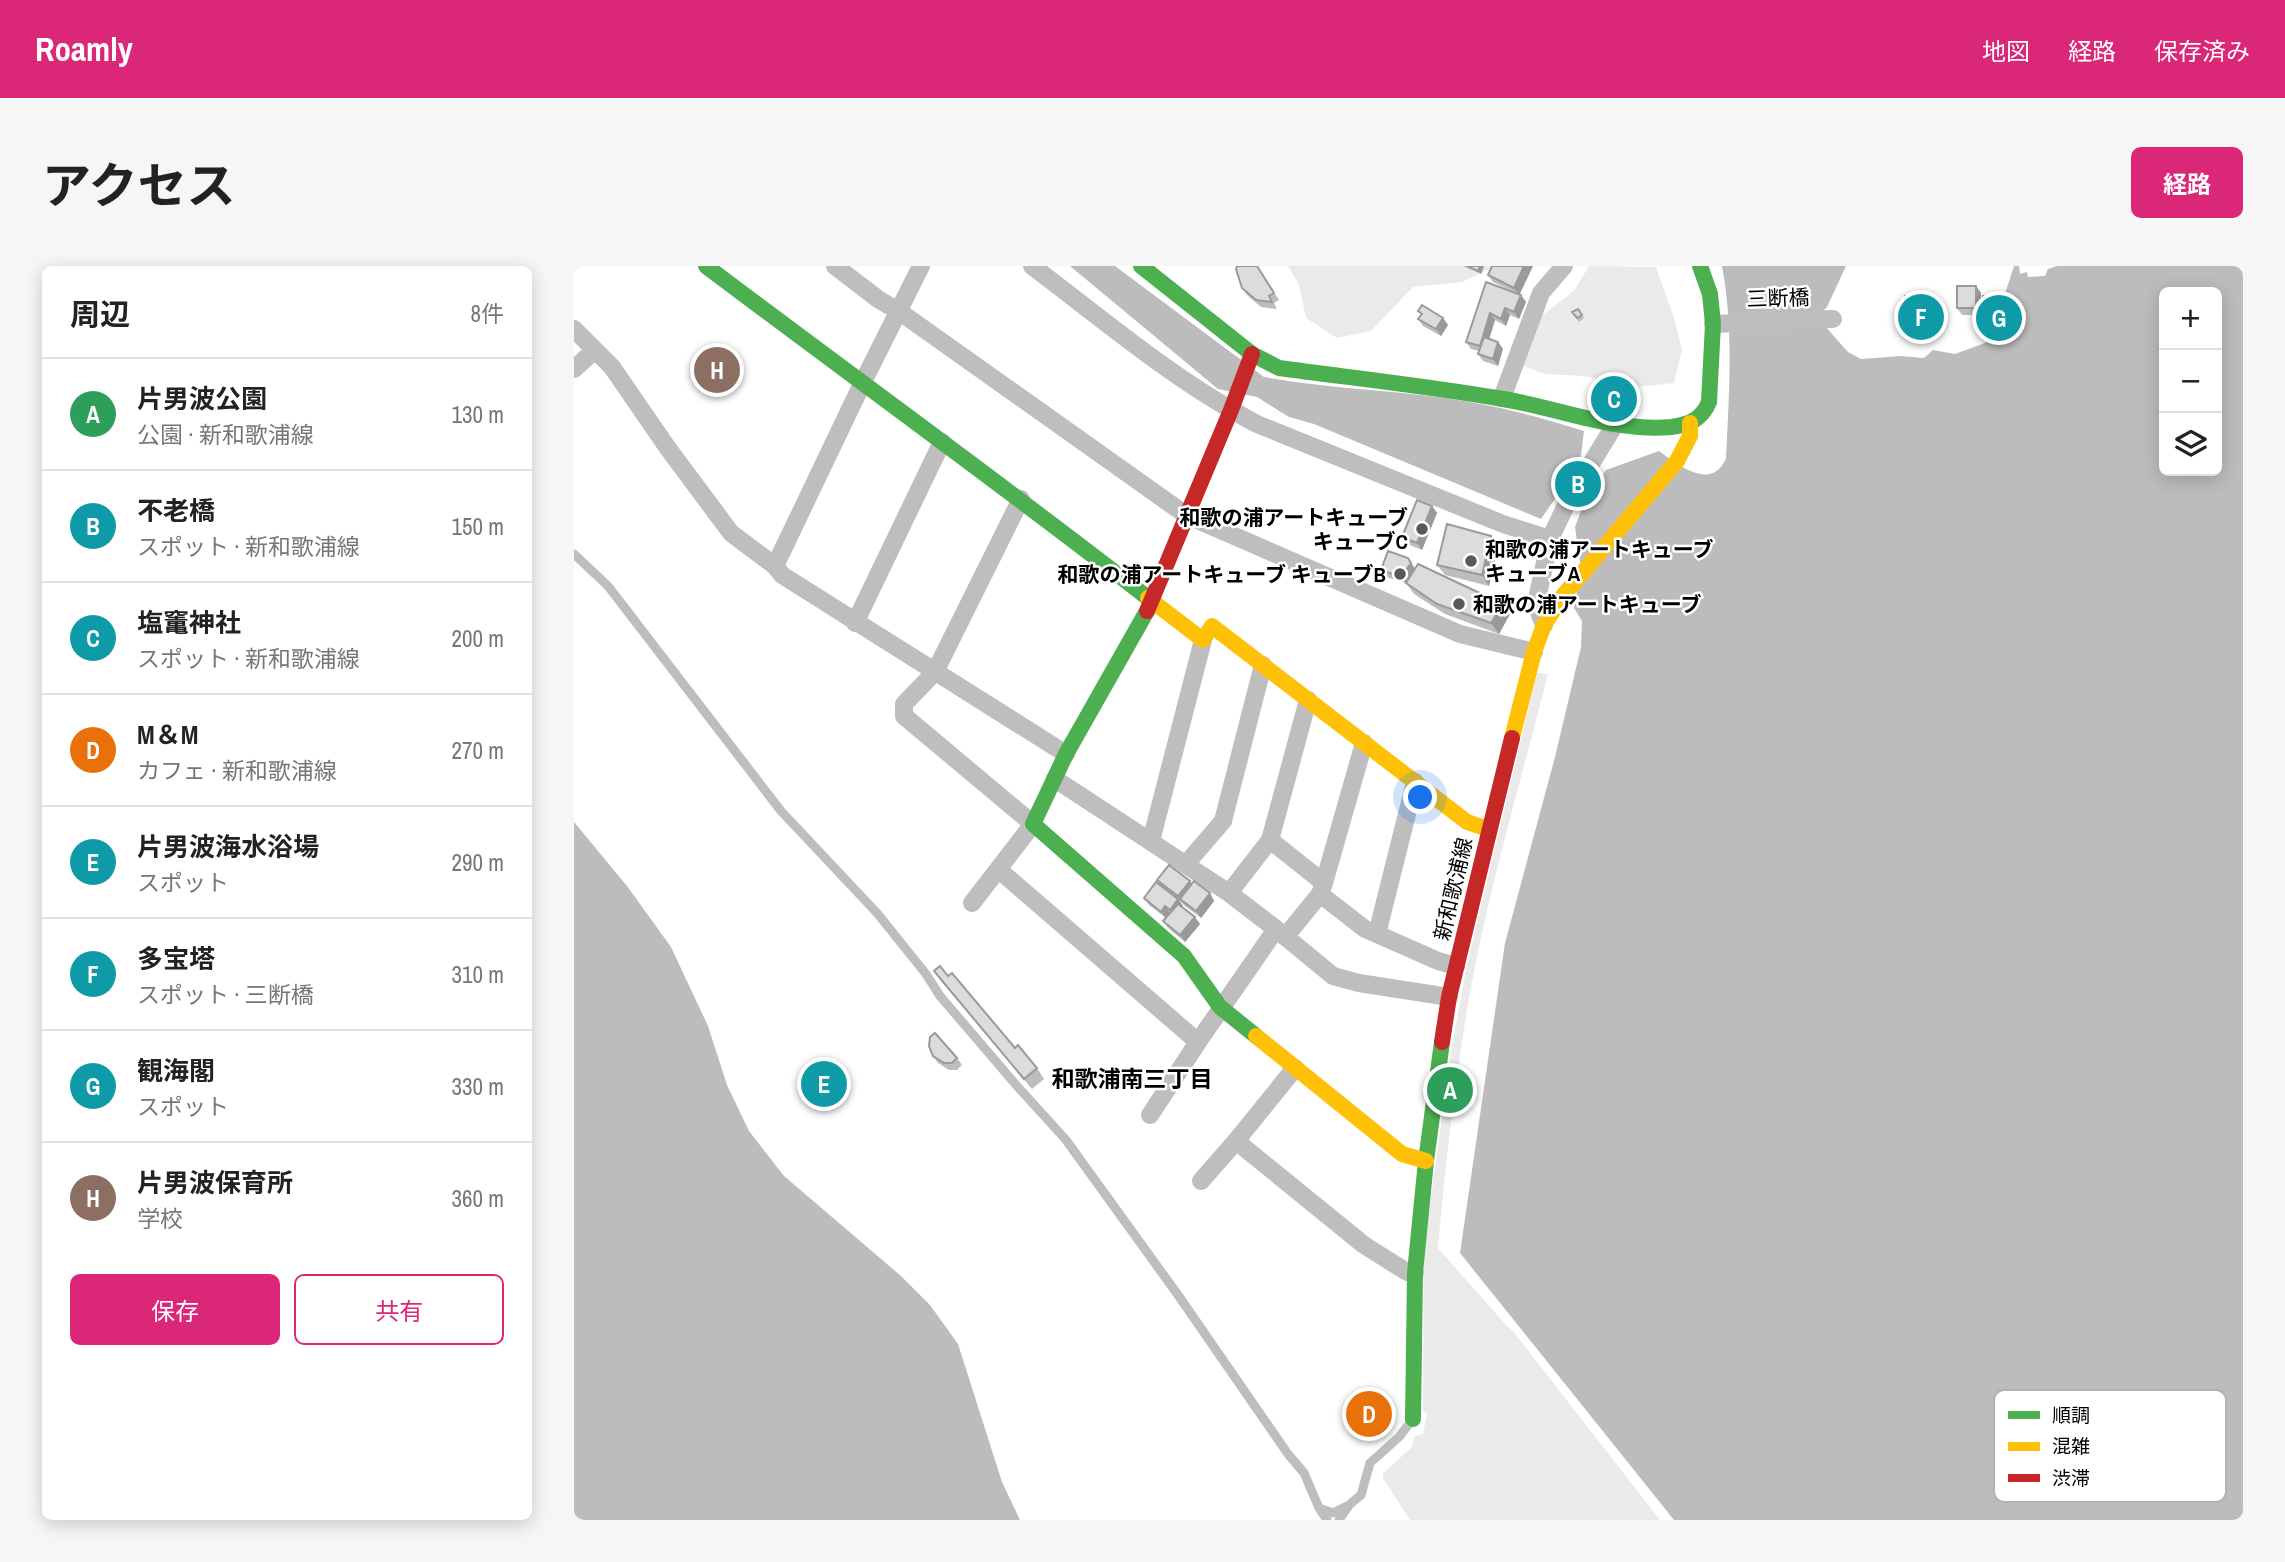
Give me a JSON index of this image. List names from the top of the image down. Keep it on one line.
{"streets":{"street":["三断橋","新和歌浦線"]},"crossings":[["三断橋","新和歌浦線"]],"districts":["和歌浦南三丁目"],"places":["和歌の浦アートキューブ キューブC","和歌の浦アートキューブ キューブA","和歌の浦アートキューブ キューブB","和歌の浦アートキューブ"],"legend":["順調","混雑","渋滞"],"page":{"header":"Roamly","nav":["地図","経路","保存済み"],"title":"アクセス","buttons":["経路",["保存","共有"]],"heading":["周辺","8件"],"map_buttons":["+","−"],"pins":["F","G","H","C","B","E","A","D"],"list":[{"mark":"A","name":"片男波公園","note":"公園 · 新和歌浦線","value":"130 m"},{"mark":"B","name":"不老橋","note":"スポット · 新和歌浦線","value":"150 m"},{"mark":"C","name":"塩竃神社","note":"スポット · 新和歌浦線","value":"200 m"},{"mark":"D","name":"M＆M","note":"カフェ · 新和歌浦線","value":"270 m"},{"mark":"E","name":"片男波海水浴場","note":"スポット","value":"290 m"},{"mark":"F","name":"多宝塔","note":"スポット · 三断橋","value":"310 m"},{"mark":"G","name":"観海閣","note":"スポット","value":"330 m"},{"mark":"H","name":"片男波保育所","note":"学校","value":"360 m"}]}}
